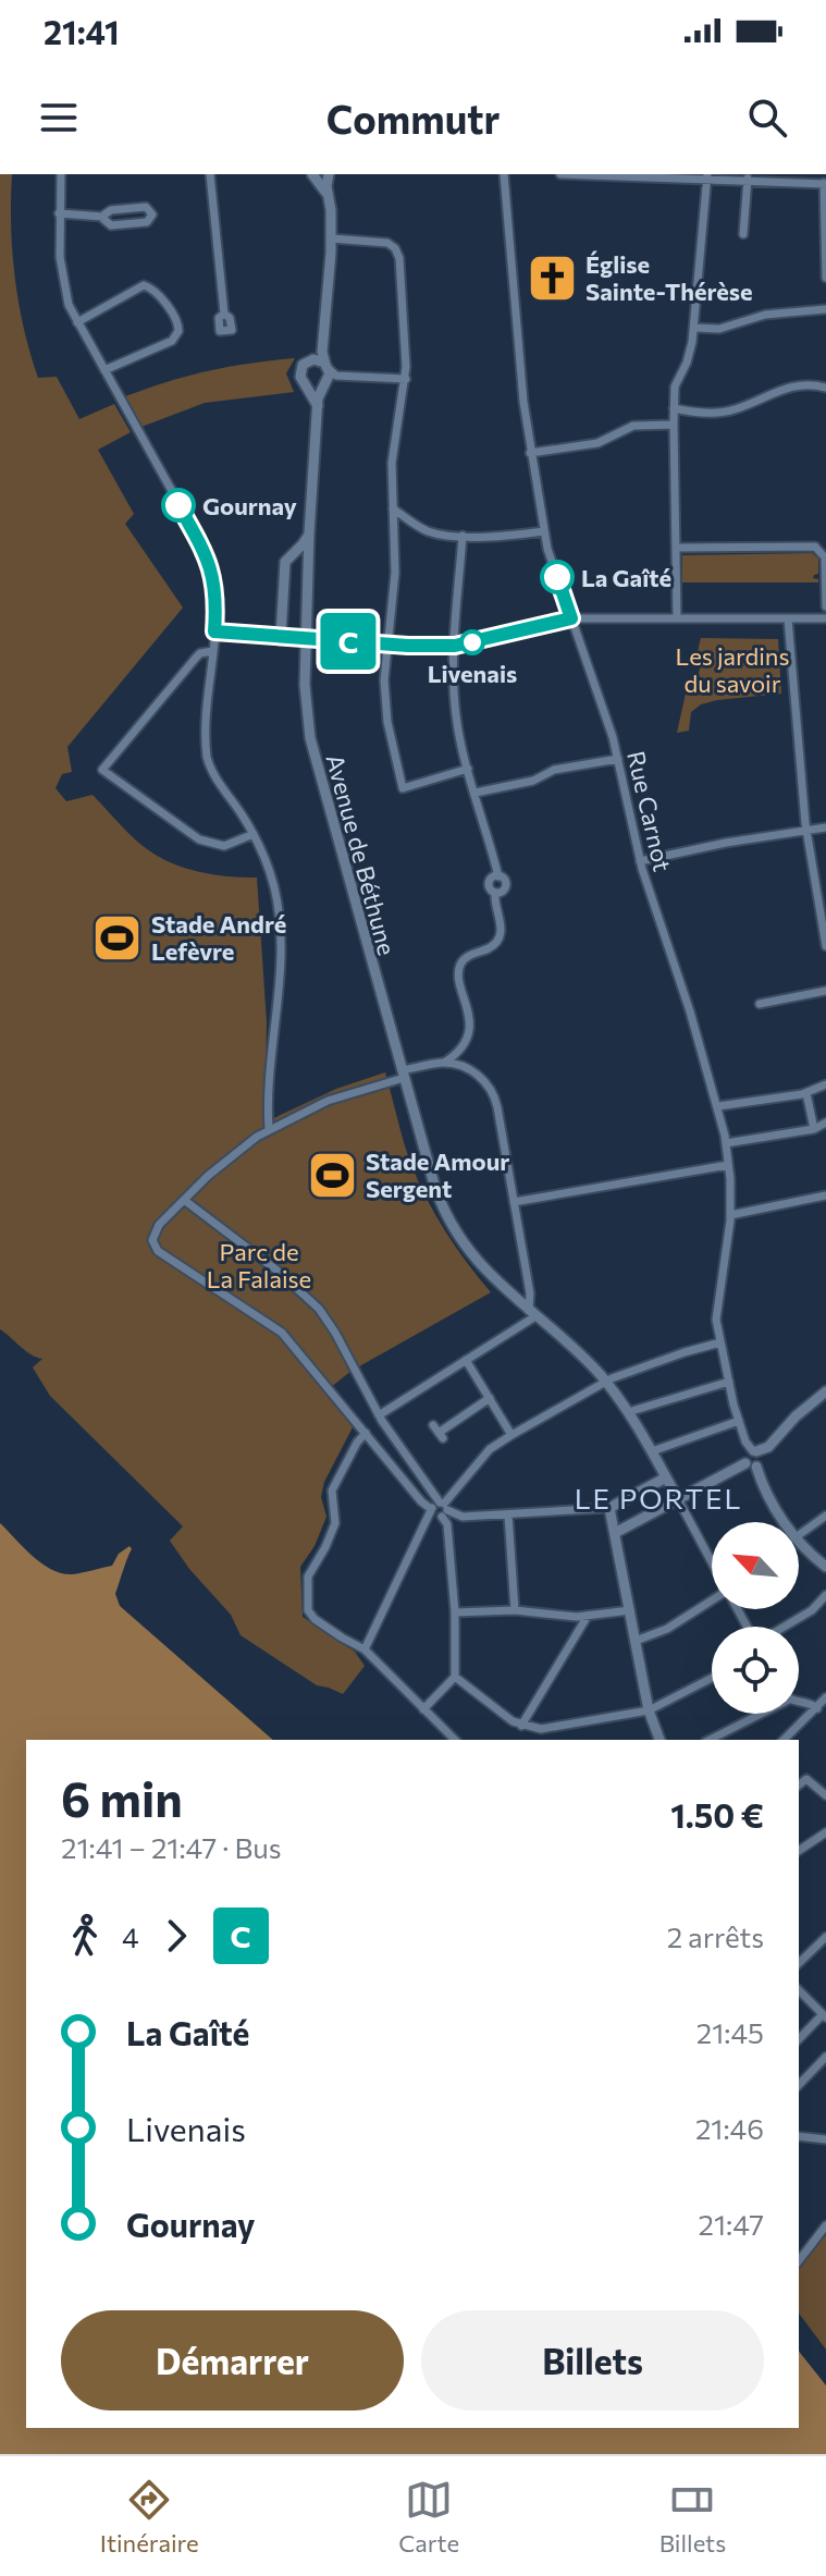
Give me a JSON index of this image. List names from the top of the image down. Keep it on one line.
{"streets":{"street":["Rue Carnot","Avenue de Béthune"]},"districts":["LE PORTEL"],"parks":["Les jardins du savoir","Parc de La Falaise"],"places":{"church":["Église Sainte-Thérèse"],"other":["Gournay","La Gaîté","Livenais"],"sports":["Stade André Lefèvre","Stade Amour Sergent"]},"lines":["bus line C"],"north":"top left","page":{"status":"21:41","header":"Commutr","on_map":"C","heading":["6 min","21:41 – 21:47 · Bus","1.50 €"],"legs":["4","C","2 arrêts"],"list":[{"name":"La Gaîté","value":"21:45"},{"name":"Livenais","value":"21:46"},{"name":"Gournay","value":"21:47"}],"buttons":["Démarrer","Billets"],"tabs":["Itinéraire","Carte","Billets"]}}
